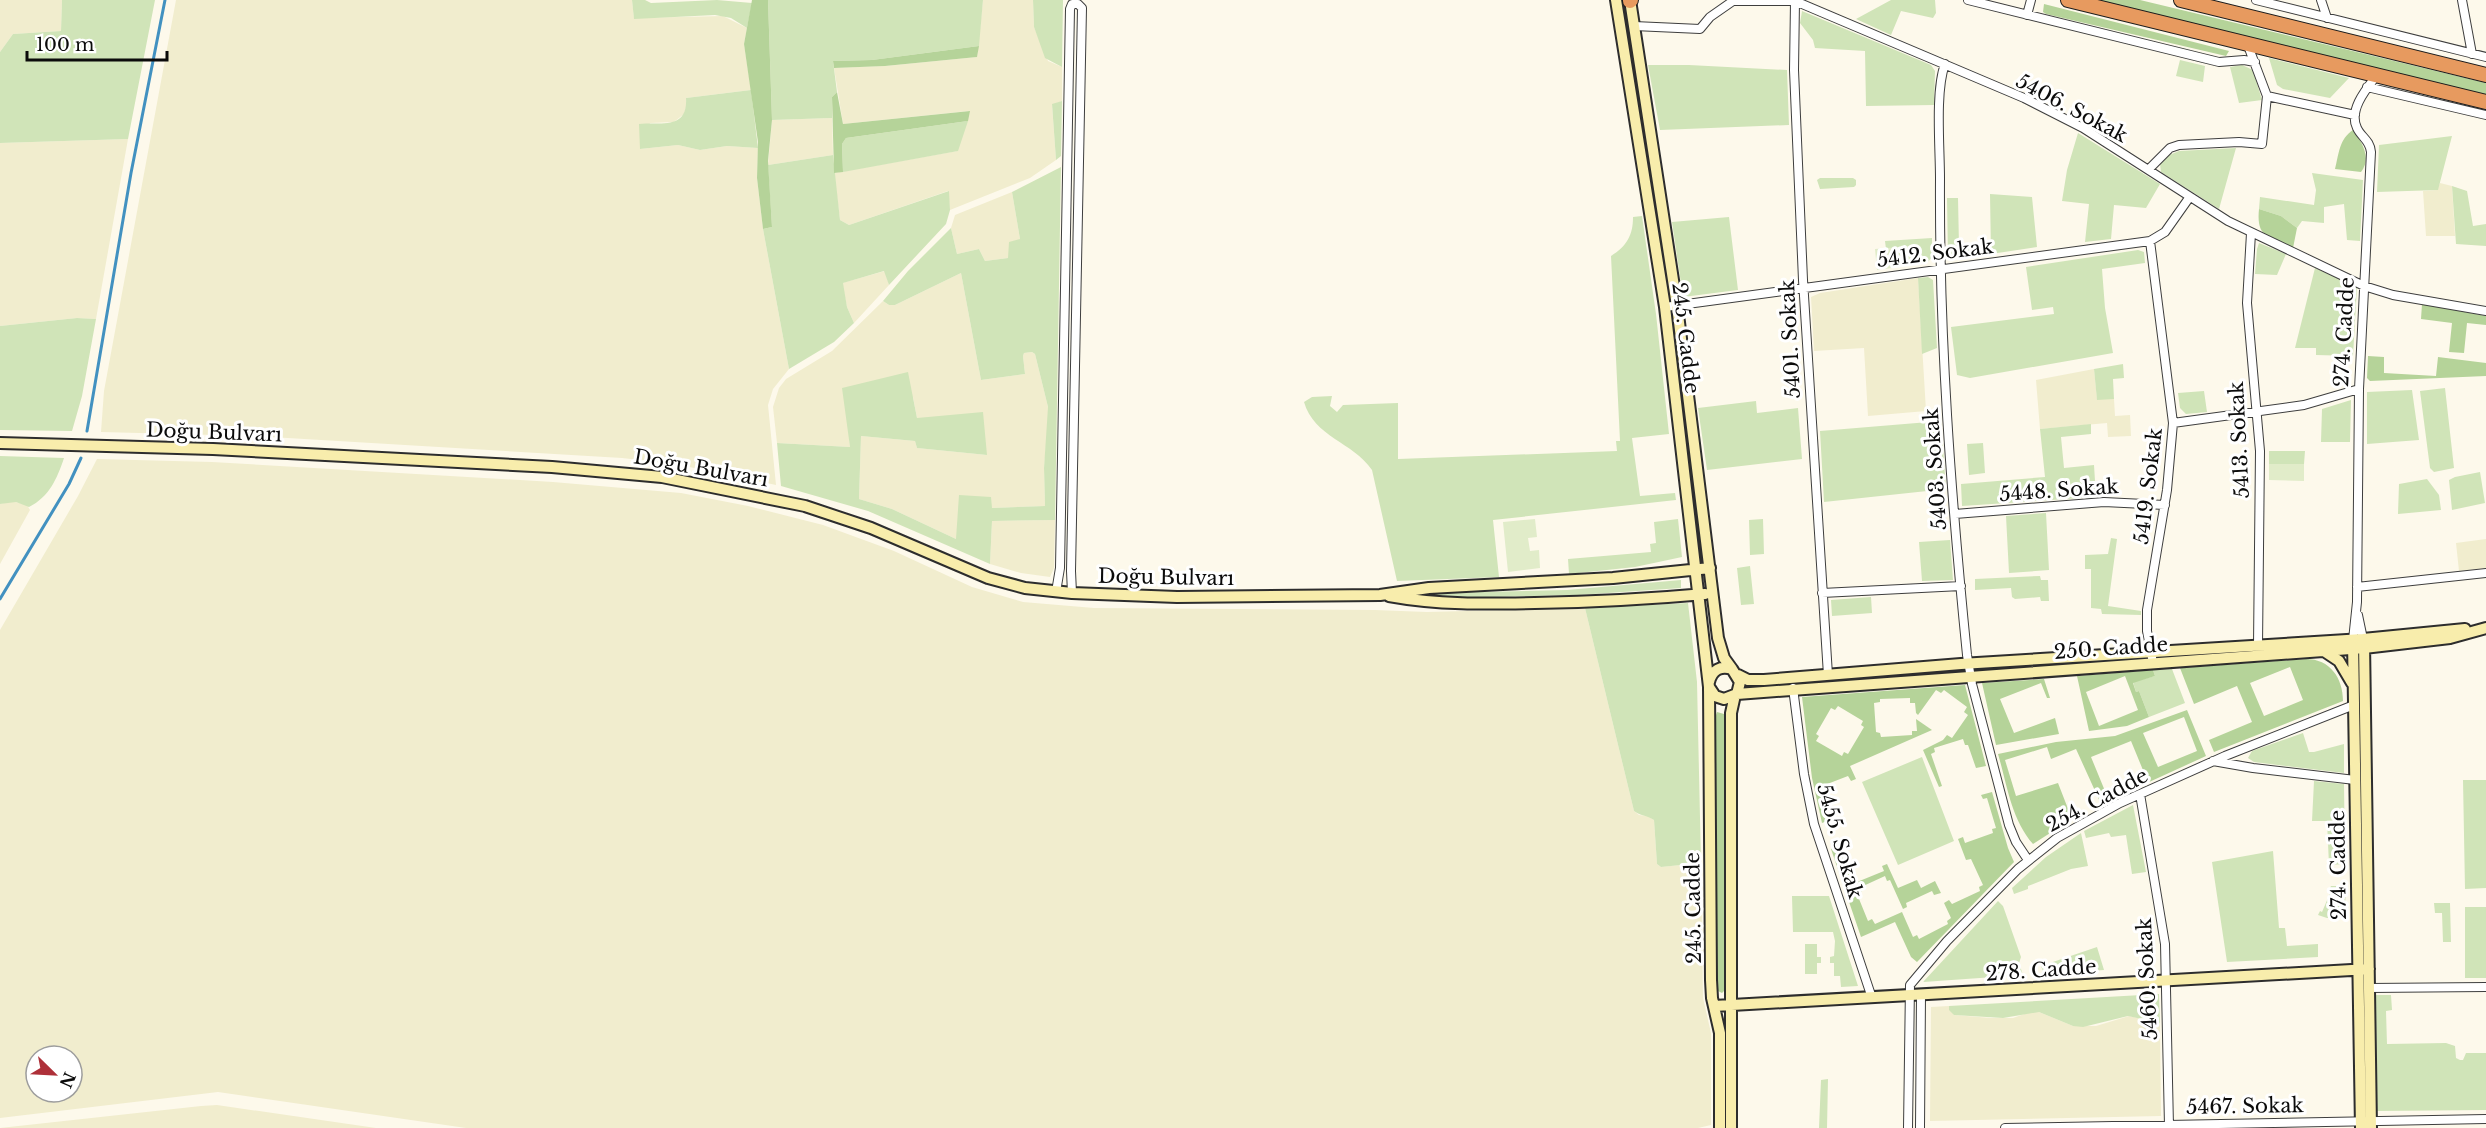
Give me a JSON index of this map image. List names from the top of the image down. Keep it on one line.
{"streets":{"street":["5406. Sokak","5412. Sokak","274. Cadde","245. Cadde","5401. Sokak","Doğu Bulvarı","5413. Sokak","5403. Sokak","5419. Sokak","5448. Sokak","250. Cadde","254. Cadde","5455. Sokak","278. Cadde","5460. Sokak","5467. Sokak"]},"crossings":[["5406. Sokak","274. Cadde"],["5406. Sokak","245. Cadde"],["5406. Sokak","5401. Sokak"],["5406. Sokak","5413. Sokak"],["5406. Sokak","5403. Sokak"],["5412. Sokak","245. Cadde"],["5412. Sokak","5401. Sokak"],["5412. Sokak","5403. Sokak"],["5412. Sokak","5419. Sokak"],["274. Cadde","250. Cadde"],["274. Cadde","254. Cadde"],["274. Cadde","278. Cadde"],["274. Cadde","5467. Sokak"],["245. Cadde","Doğu Bulvarı"],["245. Cadde","250. Cadde"],["245. Cadde","278. Cadde"],["5401. Sokak","250. Cadde"],["5413. Sokak","250. Cadde"],["5403. Sokak","5448. Sokak"],["5403. Sokak","250. Cadde"],["5403. Sokak","254. Cadde"],["5419. Sokak","5448. Sokak"],["5419. Sokak","250. Cadde"],["250. Cadde","5455. Sokak"],["254. Cadde","278. Cadde"],["254. Cadde","5460. Sokak"],["5455. Sokak","278. Cadde"],["278. Cadde","5460. Sokak"],["5460. Sokak","5467. Sokak"]],"scale_bar":"100 m","north":"bottom right"}
